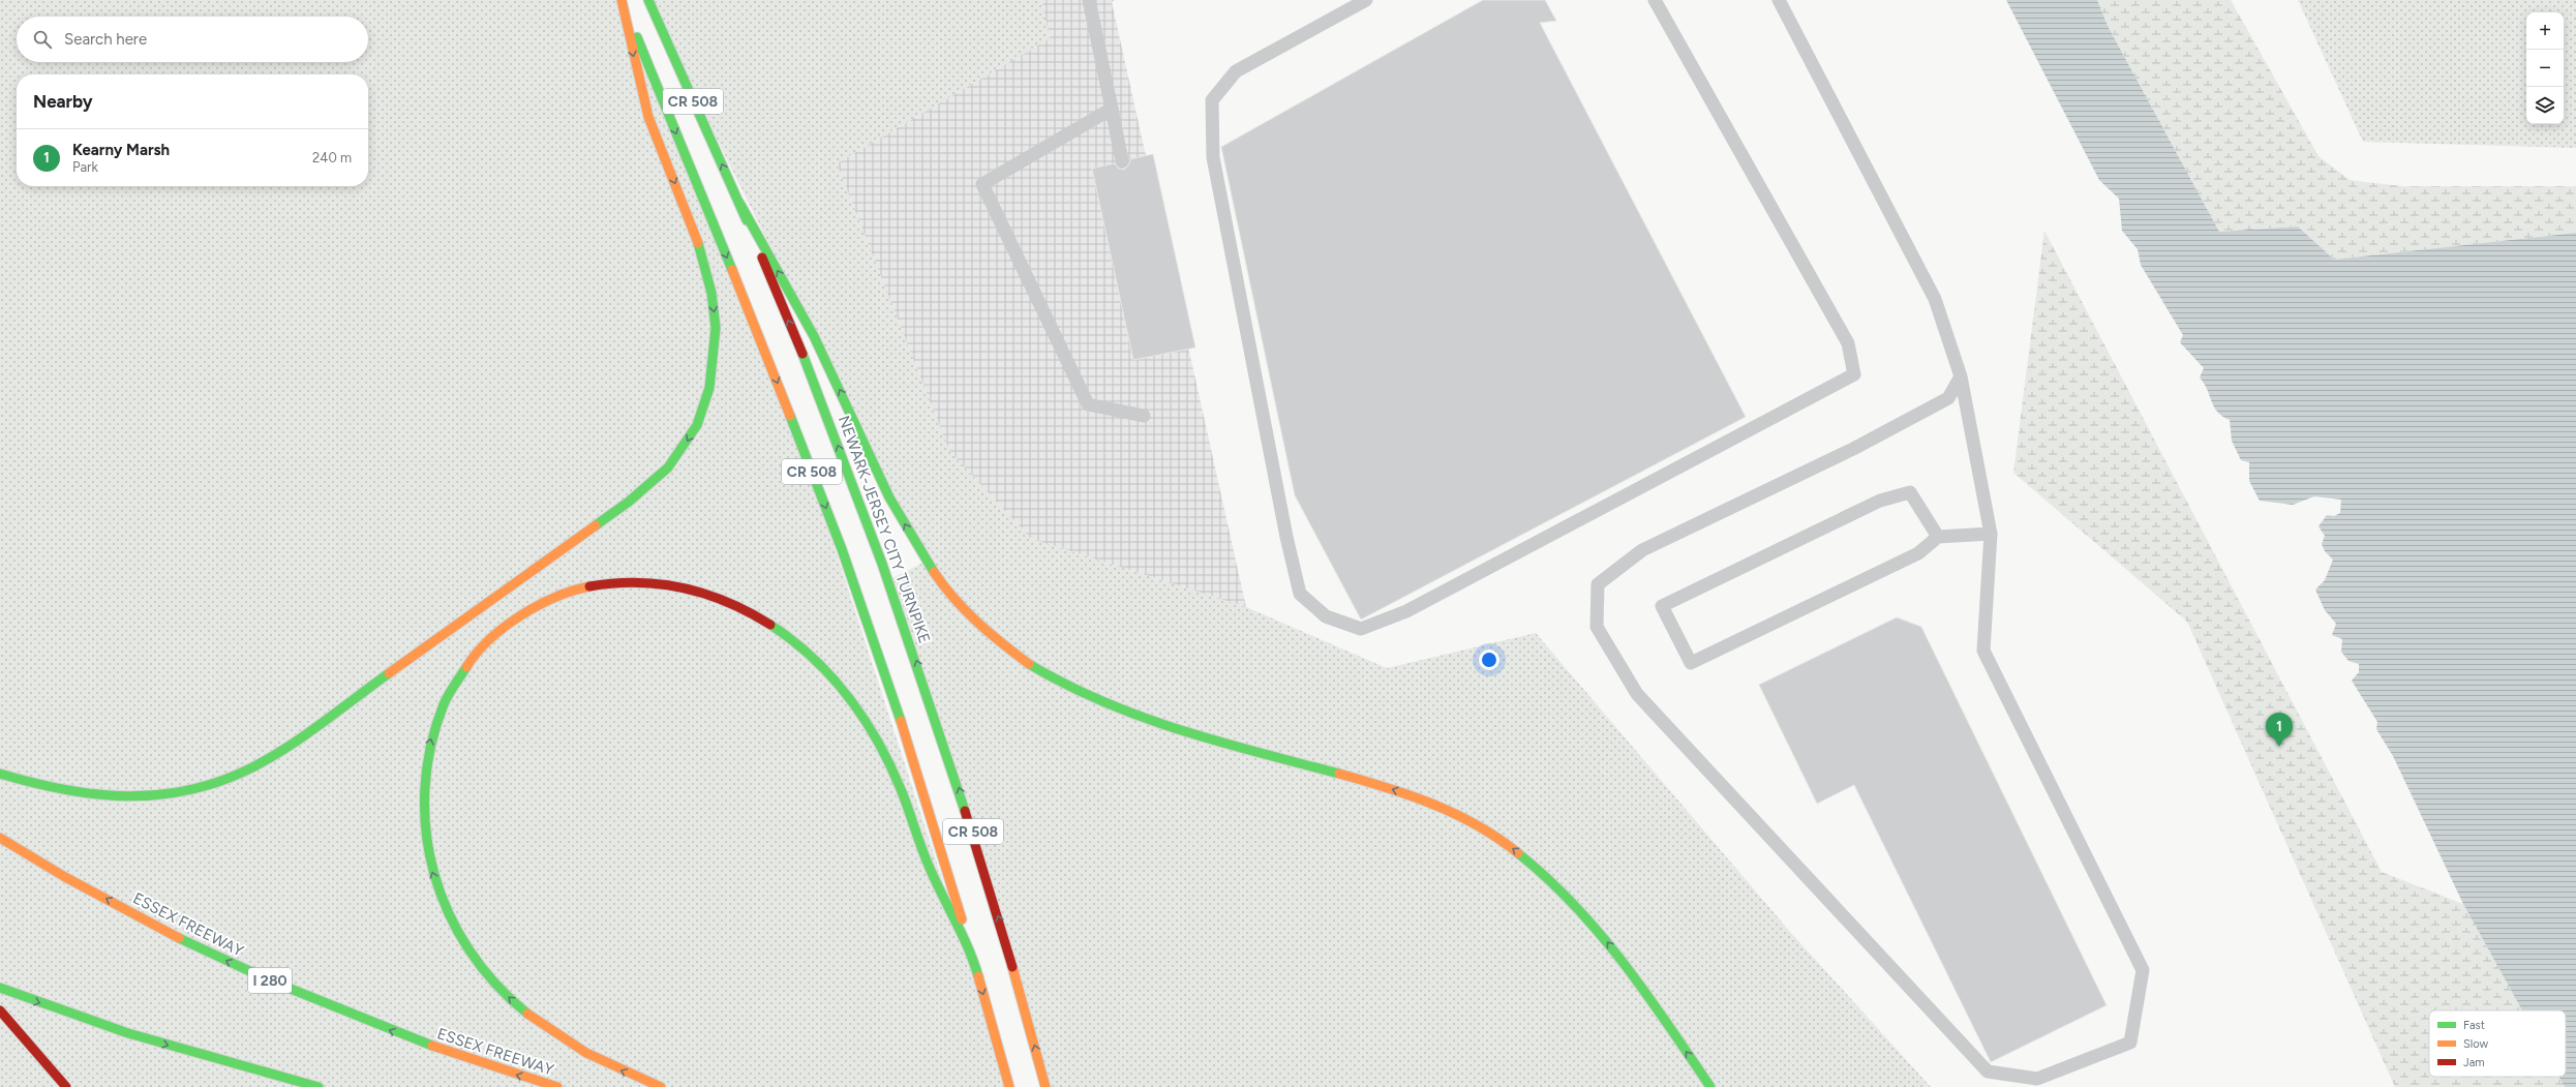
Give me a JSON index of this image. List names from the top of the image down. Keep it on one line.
{"streets":{"main road":["CR 508","NEWARK-JERSEY CITY TURNPIKE","ESSEX FREEWAY","I 280"]},"one_way":["ESSEX FREEWAY"],"legend":["Fast","Slow","Jam"],"page":{"map_buttons":["+","−"],"search":"Search here","heading":"Nearby","list":[{"mark":"1","name":"Kearny Marsh","note":"Park","value":"240 m"}],"pins":"1"}}
